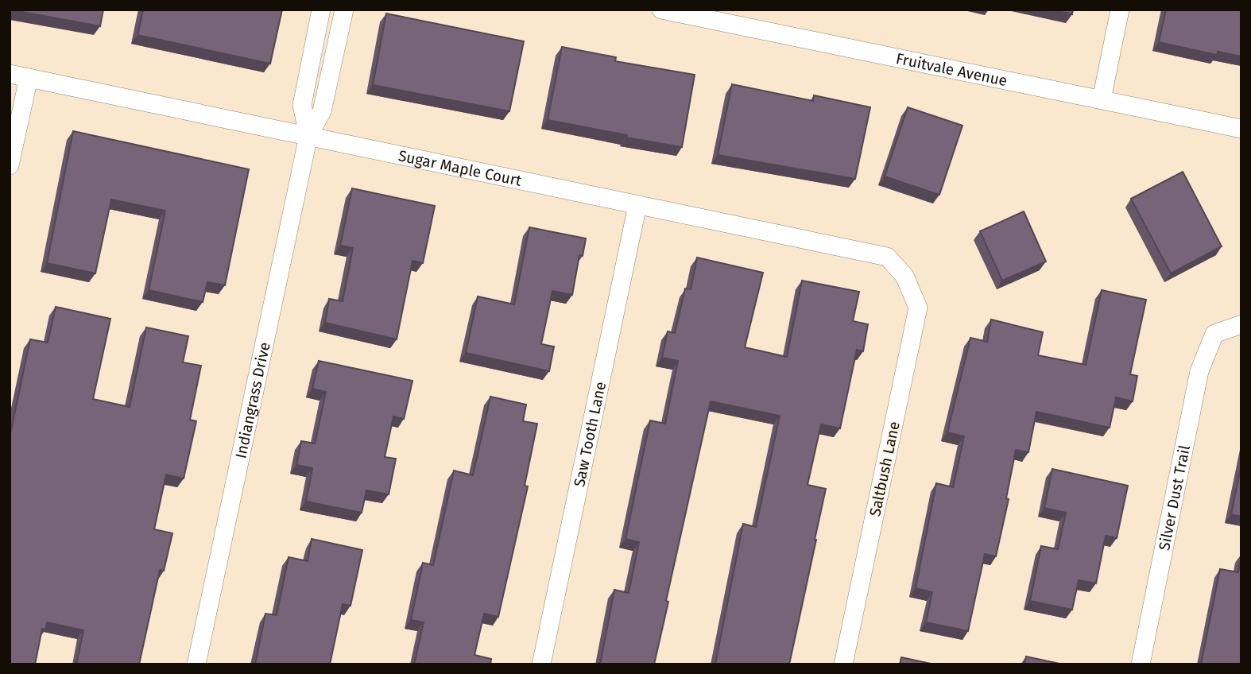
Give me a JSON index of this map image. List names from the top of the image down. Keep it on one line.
{"streets":{"street":["Fruitvale Avenue","Sugar Maple Court","Indiangrass Drive","Saw Tooth Lane","Saltbush Lane","Silver Dust Trail"]},"crossings":[["Sugar Maple Court","Indiangrass Drive"],["Sugar Maple Court","Saw Tooth Lane"],["Sugar Maple Court","Saltbush Lane"]]}
